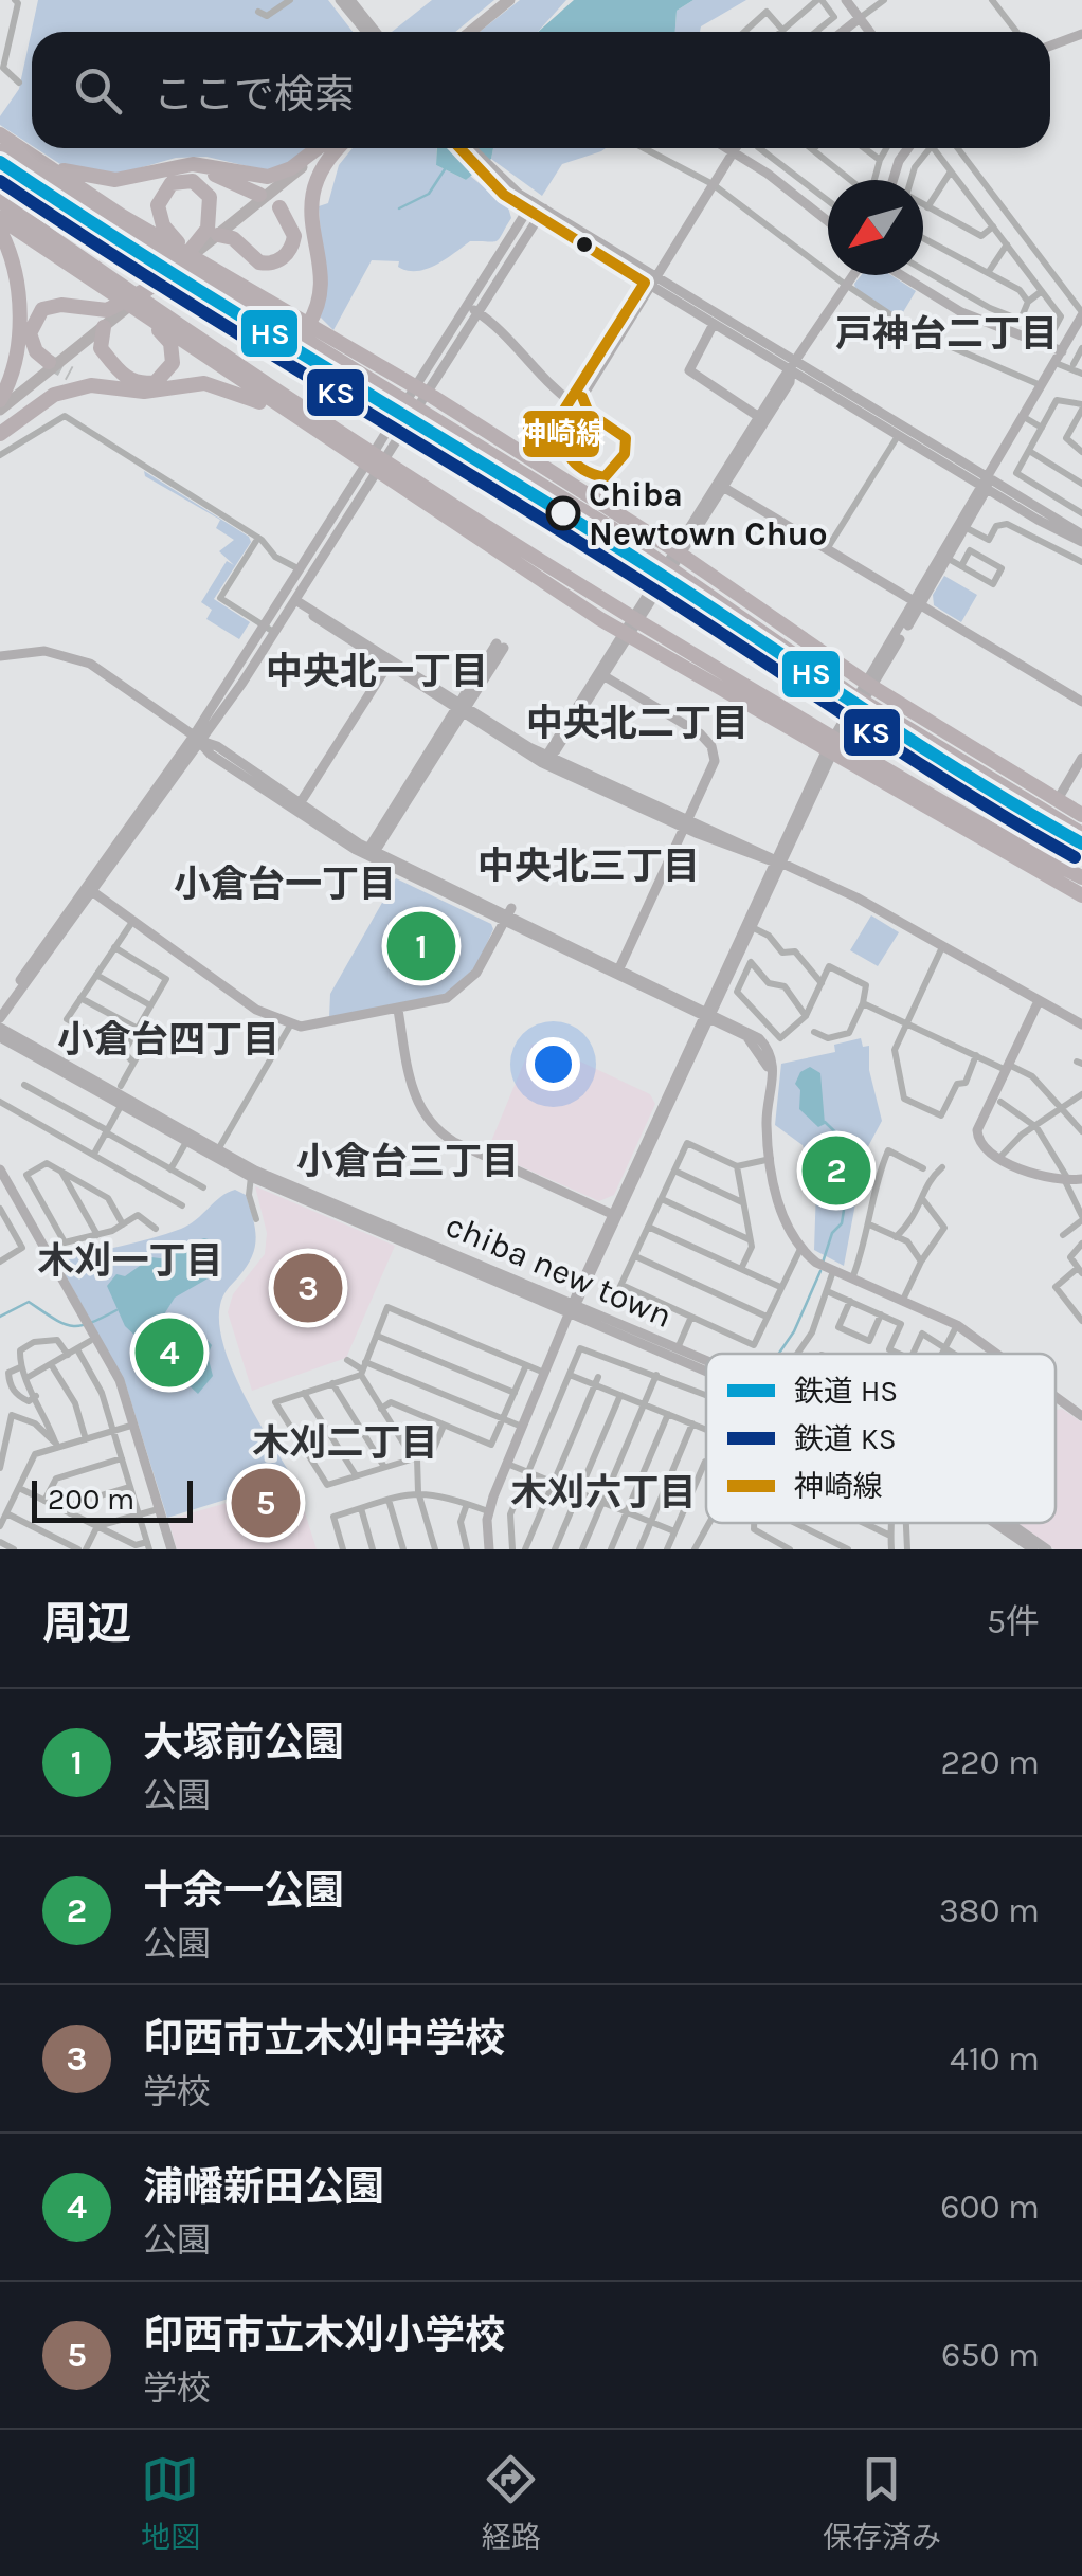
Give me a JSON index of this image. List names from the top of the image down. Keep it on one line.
{"streets":{"street":["chiba new town"]},"districts":["戸神台二丁目","中央北一丁目","中央北二丁目","中央北三丁目","小倉台一丁目","小倉台四丁目","小倉台三丁目","木刈一丁目","木刈二丁目","木刈六丁目"],"places":["Chiba Newtown Chuo"],"lines":["transit line 神崎線","rail line HS","rail line KS"],"legend":["鉄道 HS","鉄道 KS","神崎線"],"scale_bar":"200 m","north":"bottom left","page":{"search":"ここで検索","pins":["1","2","3","4","5"],"scale":"200 m","heading":["周辺","5件"],"list":[{"mark":"1","name":"大塚前公園","note":"公園","value":"220 m"},{"mark":"2","name":"十余一公園","note":"公園","value":"380 m"},{"mark":"3","name":"印西市立木刈中学校","note":"学校","value":"410 m"},{"mark":"4","name":"浦幡新田公園","note":"公園","value":"600 m"},{"mark":"5","name":"印西市立木刈小学校","note":"学校","value":"650 m"}],"nav":["地図","経路","保存済み"]}}
